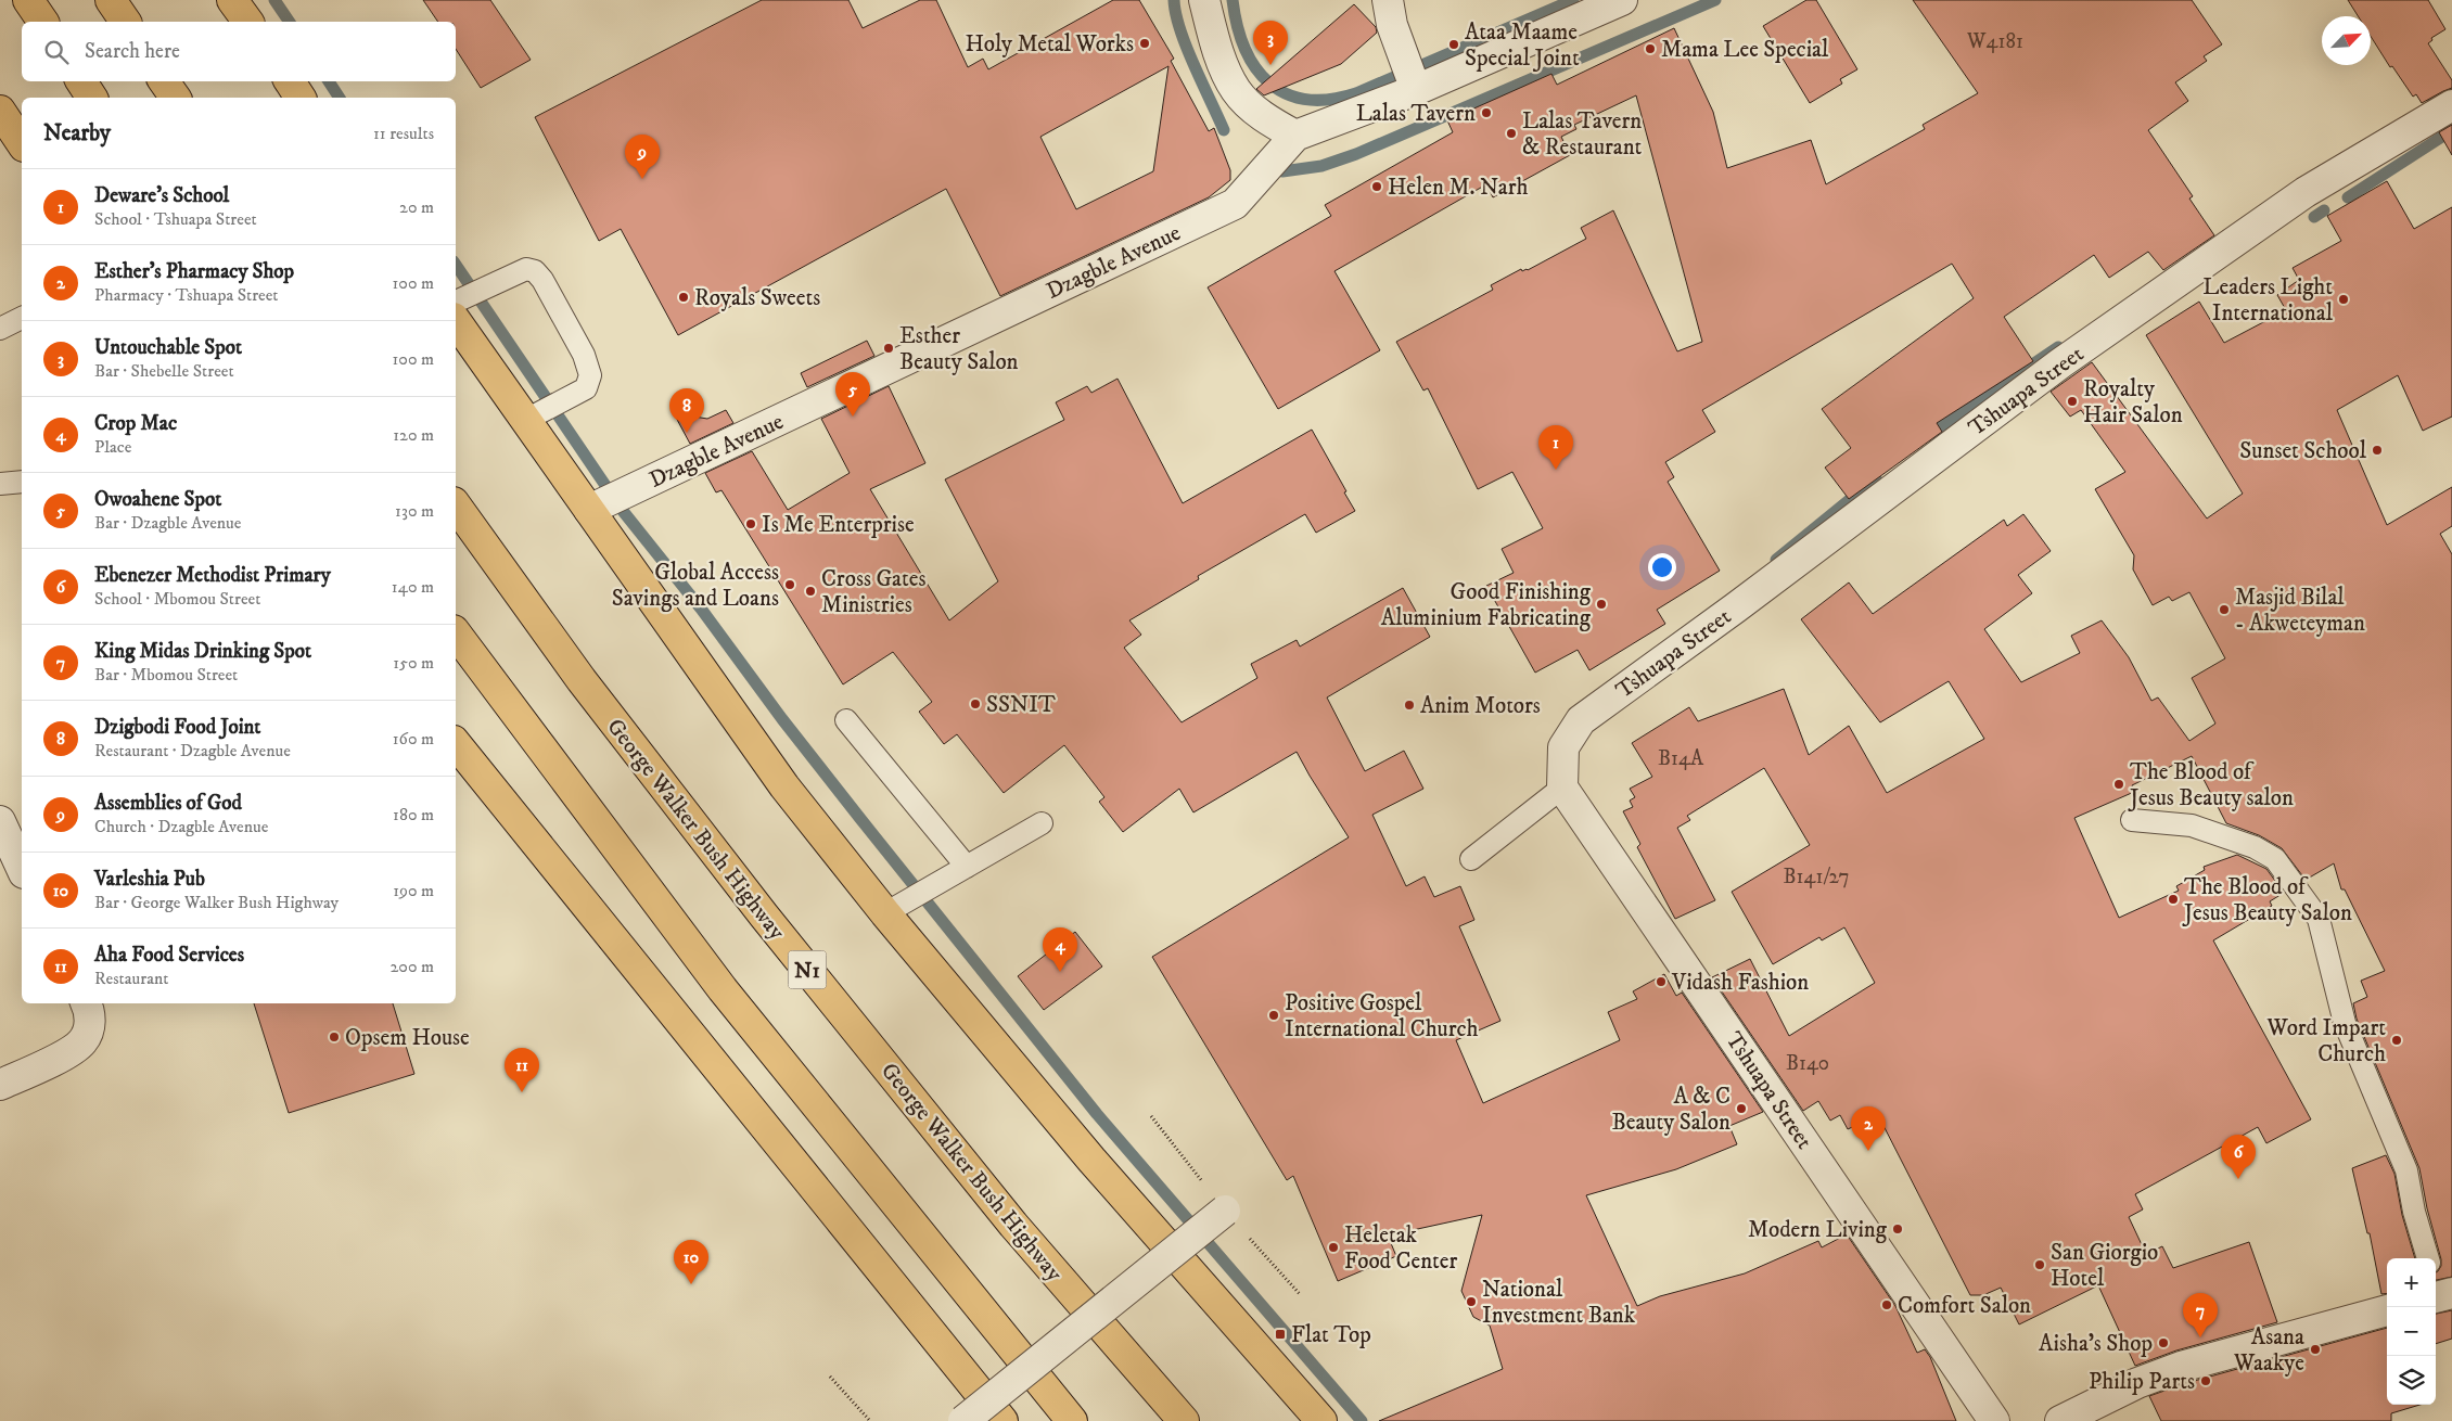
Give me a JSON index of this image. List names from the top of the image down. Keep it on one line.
{"streets":{"highway":["George Walker Bush Highway","N1"],"street":["Dzagble Avenue","Tshuapa Street"]},"places":{"other":["Holy Metal Works","Ataa Maame Special Joint","Mama Lee Special","Lalas Tavern","Lalas Tavern & Restaurant","Helen M. Narh","Royals Sweets","Leaders Light International","Esther Beauty Salon","Royalty Hair Salon","Sunset School","Is Me Enterprise","Global Access Savings and Loans","Cross Gates Ministries","Good Finishing Aluminium Fabricating","Masjid Bilal - Akweteyman","SSNIT","Anim Motors","The Blood of Jesus Beauty salon","The Blood of Jesus Beauty Salon","Vidash Fashion","Positive Gospel International Church","Opsem House","Word Impart Church","A & C Beauty Salon","Modern Living","Heletak Food Center","San Giorgio Hotel","National Investment Bank","Comfort Salon","Aisha's Shop","Asana Waakye","Philip Parts"],"transit":["Flat Top"]},"house_numbers":["W4181","B14A","B141/27","B140"],"north":"top right","page":{"pins":["3","9","5","8","1","4","11","2","6","10","7"],"search":"Search here","heading":["Nearby","11 results"],"list":[{"mark":"1","name":"Deware's School","note":"School · Tshuapa Street","value":"20 m"},{"mark":"2","name":"Esther's Pharmacy Shop","note":"Pharmacy · Tshuapa Street","value":"100 m"},{"mark":"3","name":"Untouchable Spot","note":"Bar · Shebelle Street","value":"100 m"},{"mark":"4","name":"Crop Mac","note":"Place","value":"120 m"},{"mark":"5","name":"Owoahene Spot","note":"Bar · Dzagble Avenue","value":"130 m"},{"mark":"6","name":"Ebenezer Methodist Primary","note":"School · Mbomou Street","value":"140 m"},{"mark":"7","name":"King Midas Drinking Spot","note":"Bar · Mbomou Street","value":"150 m"},{"mark":"8","name":"Dzigbodi Food Joint","note":"Restaurant · Dzagble Avenue","value":"160 m"},{"mark":"9","name":"Assemblies of God","note":"Church · Dzagble Avenue","value":"180 m"},{"mark":"10","name":"Varleshia Pub","note":"Bar · George Walker Bush Highway","value":"190 m"},{"mark":"11","name":"Aha Food Services","note":"Restaurant","value":"200 m"}],"map_buttons":["+","−"]}}
